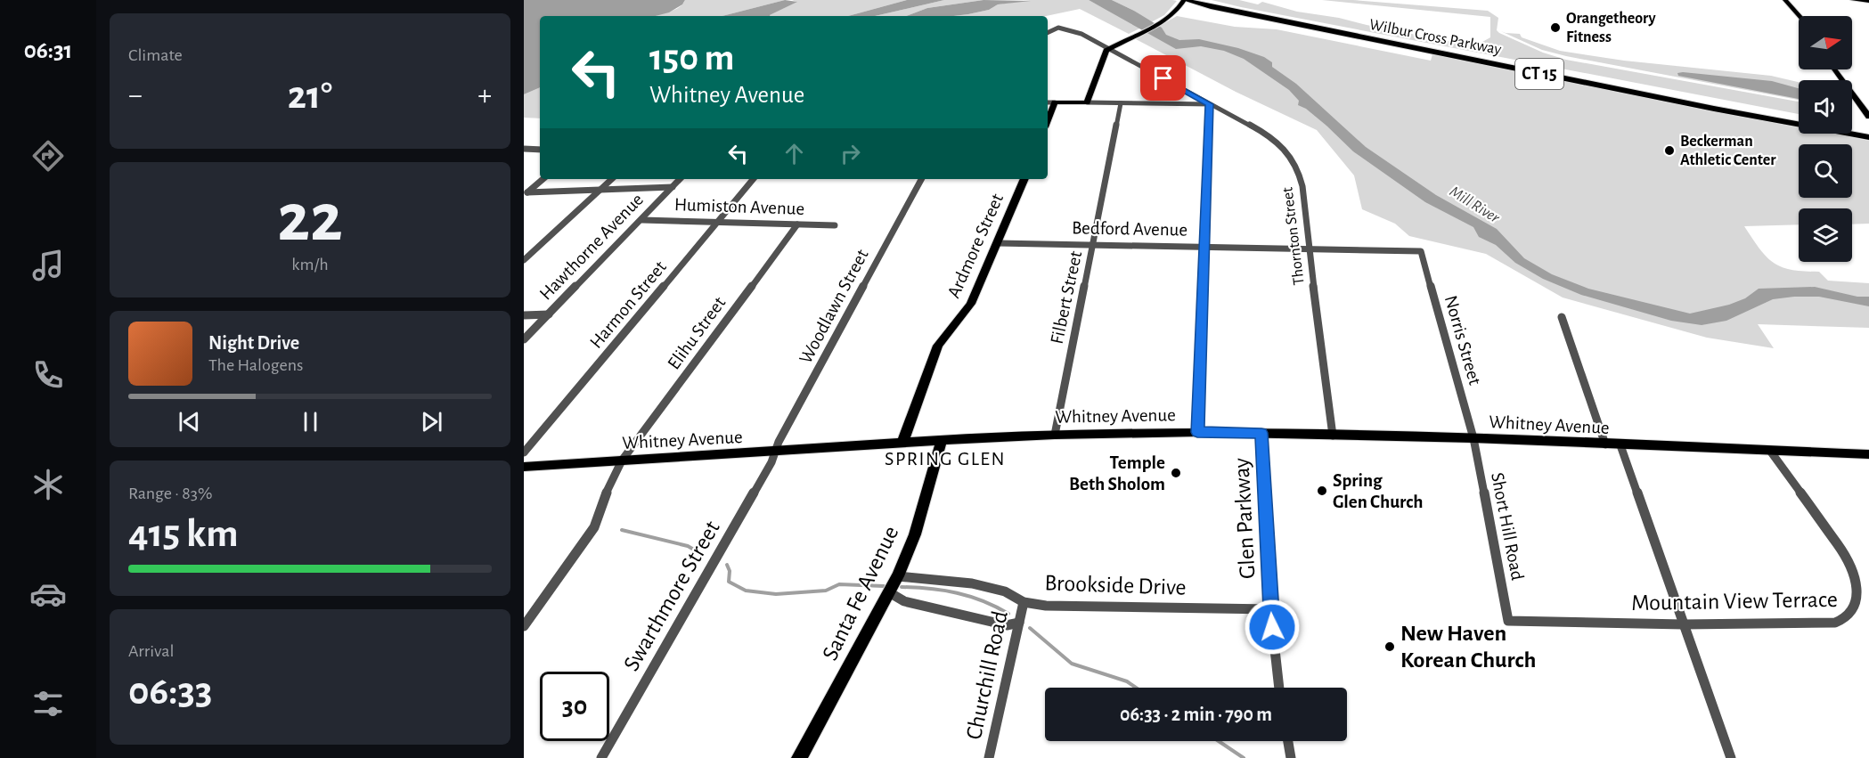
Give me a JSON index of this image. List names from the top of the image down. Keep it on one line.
{"streets":{"highway":["Wilbur Cross Parkway","CT 15"],"main road":["Ardmore Street","Whitney Avenue","Santa Fe Avenue"],"street":["Humiston Avenue","Bedford Avenue","Thornton Street","Hawthorne Avenue","Filbert Street","Harmon Street","Woodlawn Street","Elihu Street","Norris Street","Glen Parkway","Short Hill Road","Brookside Drive","Swarthmore Street","Mountain View Terrace","Churchill Road"]},"crossings":[["Humiston Avenue","Hawthorne Avenue"],["Humiston Avenue","Harmon Street"],["Humiston Avenue","Elihu Street"],["Bedford Avenue","Thornton Street"],["Bedford Avenue","Ardmore Street"],["Bedford Avenue","Filbert Street"],["Bedford Avenue","Norris Street"],["Thornton Street","Whitney Avenue"],["Ardmore Street","Whitney Avenue"],["Filbert Street","Whitney Avenue"],["Woodlawn Street","Whitney Avenue"],["Woodlawn Street","Swarthmore Street"],["Elihu Street","Whitney Avenue"],["Norris Street","Whitney Avenue"],["Norris Street","Short Hill Road"],["Whitney Avenue","Glen Parkway"],["Whitney Avenue","Short Hill Road"],["Whitney Avenue","Santa Fe Avenue"],["Whitney Avenue","Swarthmore Street"],["Whitney Avenue","Mountain View Terrace"],["Glen Parkway","Brookside Drive"],["Short Hill Road","Mountain View Terrace"],["Brookside Drive","Santa Fe Avenue"],["Brookside Drive","Churchill Road"]],"districts":["SPRING GLEN"],"water":["Mill River"],"places":["Orangetheory Fitness","Beckerman Athletic Center","Temple Beth Sholom","Spring Glen Church","New Haven Korean Church"],"north":"right","page":{"tabs":"06:31","tile":["Climate",["22","km/h"],["Range · 83%","415 km"],["Arrival","06:33"]],"turn":["150 m","Whitney Avenue"],"heat":["−","21°","+"],"song":["Night Drive","The Halogens"],"limit":"30","trip":"06:33 · 2 min · 790 m"}}
